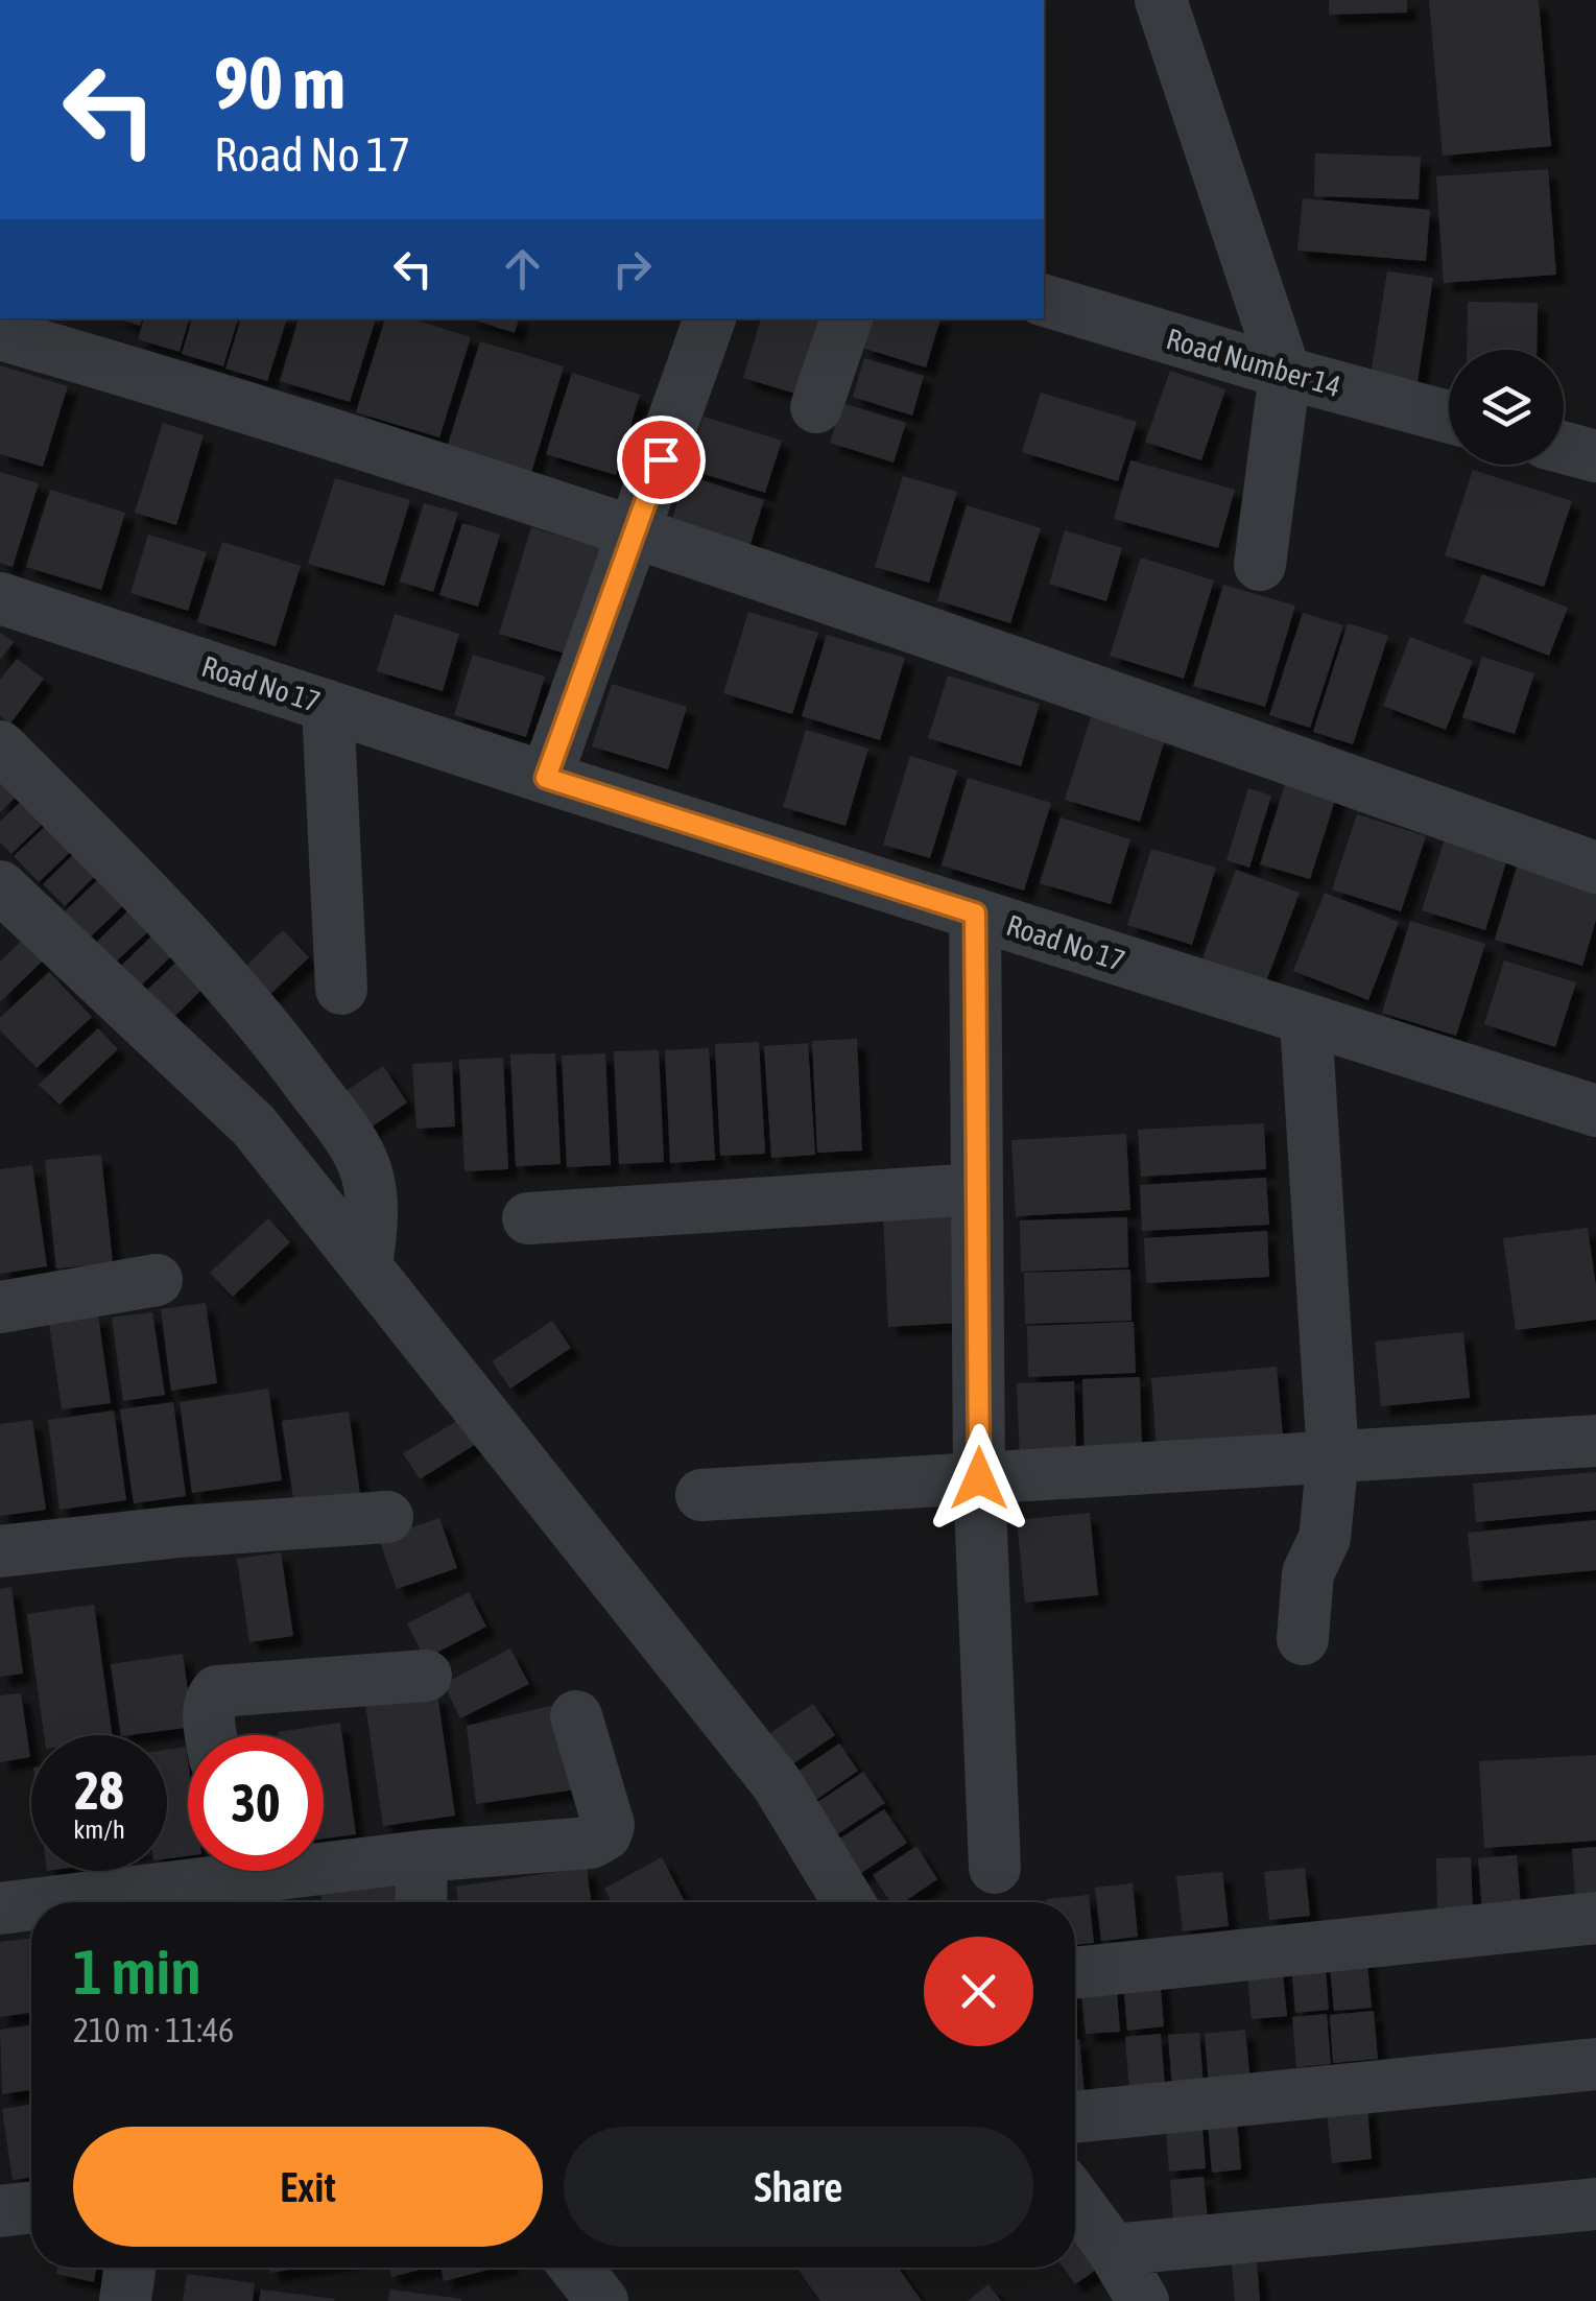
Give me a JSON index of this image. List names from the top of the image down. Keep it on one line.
{"streets":{"street":["Road Number 14","Road No 17"]},"page":{"turn":["90 m","Road No 17"],"speed":"28 km/h","limit":"30","heading":["1 min","210 m · 11:46"],"buttons":["Exit","Share"]}}
